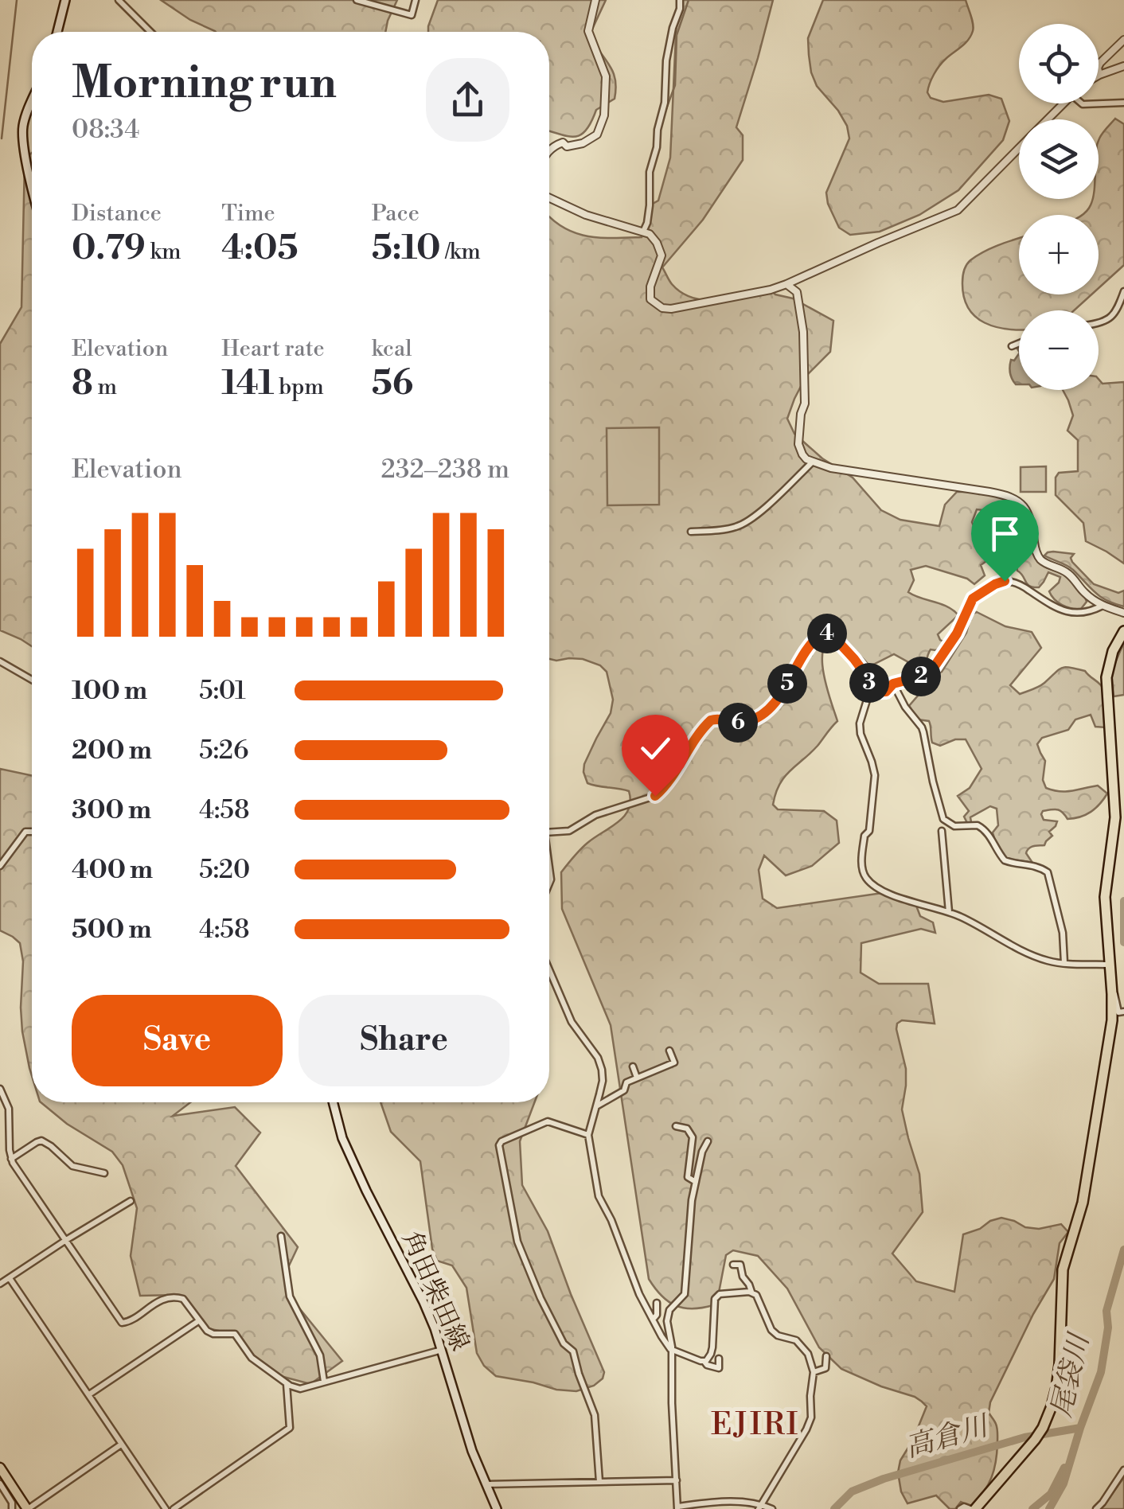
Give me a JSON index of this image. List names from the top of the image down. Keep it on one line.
{"streets":{"main road":["角田柴田線"]},"districts":["EJIRI"],"water":["尾袋川","高倉川"],"page":{"map_buttons":["+","−"],"heading":["Morning run","08:34"],"stats":[["Distance","0.79 km"],["Time","4:05"],["Pace","5:10 /km"],["Elevation","8 m"],["Heart rate","141 bpm"],["kcal","56"]],"chart":["Elevation","232–238 m"],"pins":["4","2","3","5","6"],"list":[{"name":"100 m","note":"5:01"},{"name":"200 m","note":"5:26"},{"name":"300 m","note":"4:58"},{"name":"400 m","note":"5:20"},{"name":"500 m","note":"4:58"}],"buttons":["Save","Share"]}}
